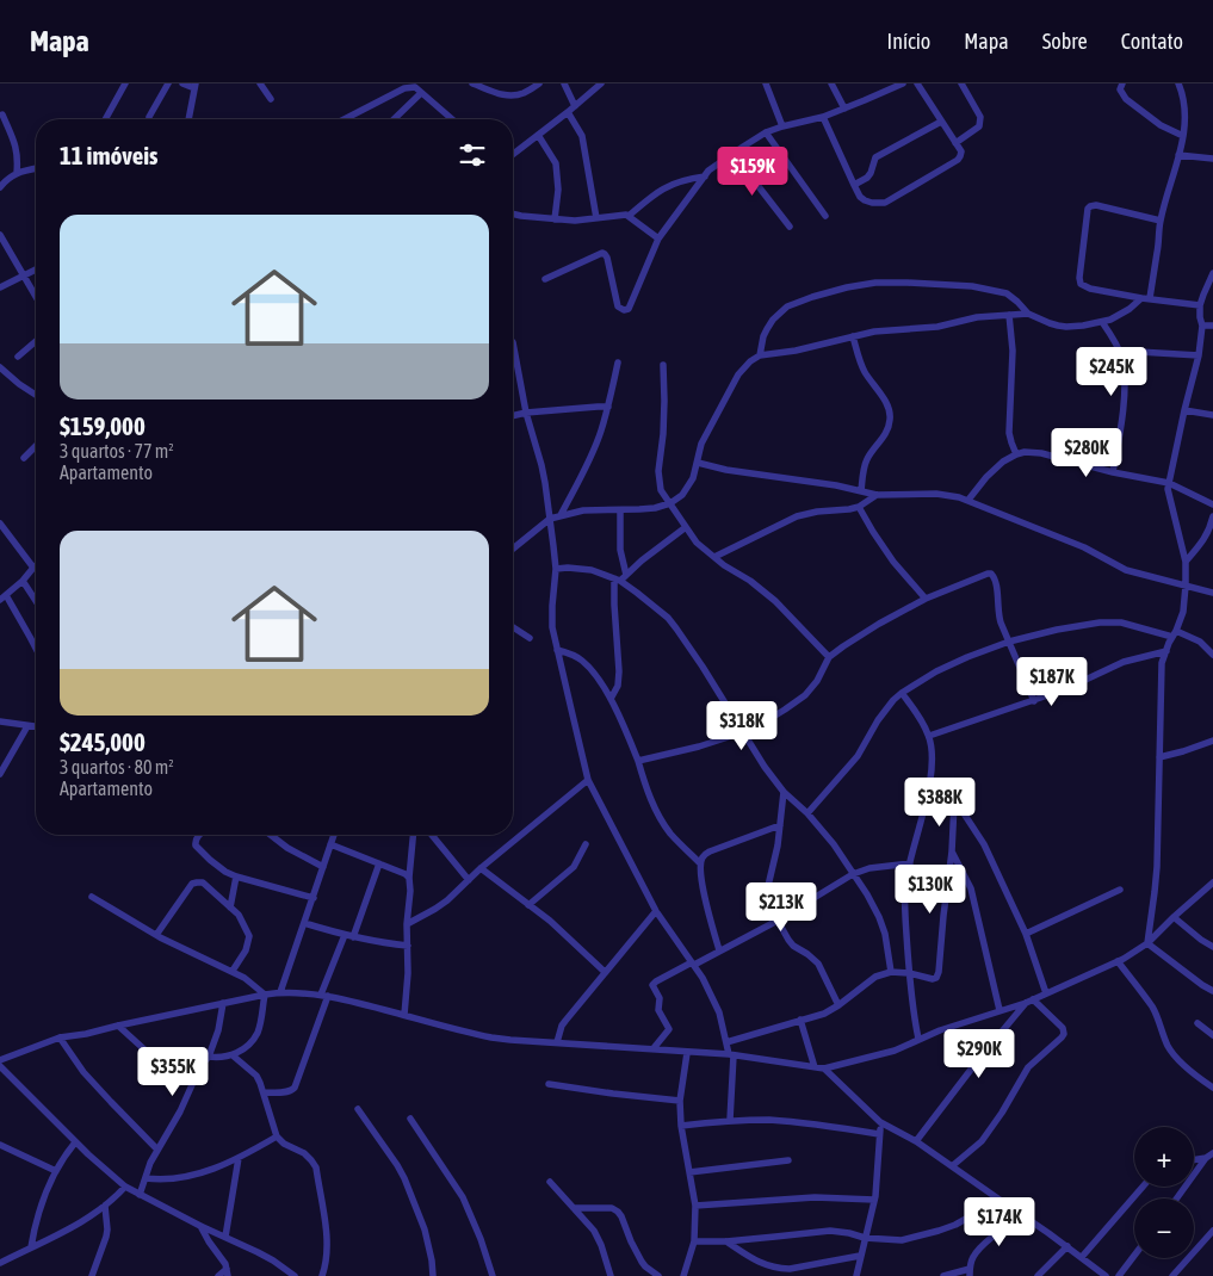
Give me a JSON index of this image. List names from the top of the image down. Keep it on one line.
{"page":{"header":"Mapa","nav":["Início","Mapa","Sobre","Contato"],"heading":"11 imóveis","price":["$159K","$245K","$280K","$187K","$318K","$388K","$130K","$213K","$290K","$355K","$174K"],"list":[{"name":"$159,000","note":"3 quartos · 77 m² · Apartamento"},{"name":"$245,000","note":"3 quartos · 80 m² · Apartamento"}],"map_buttons":["+","−"]}}
